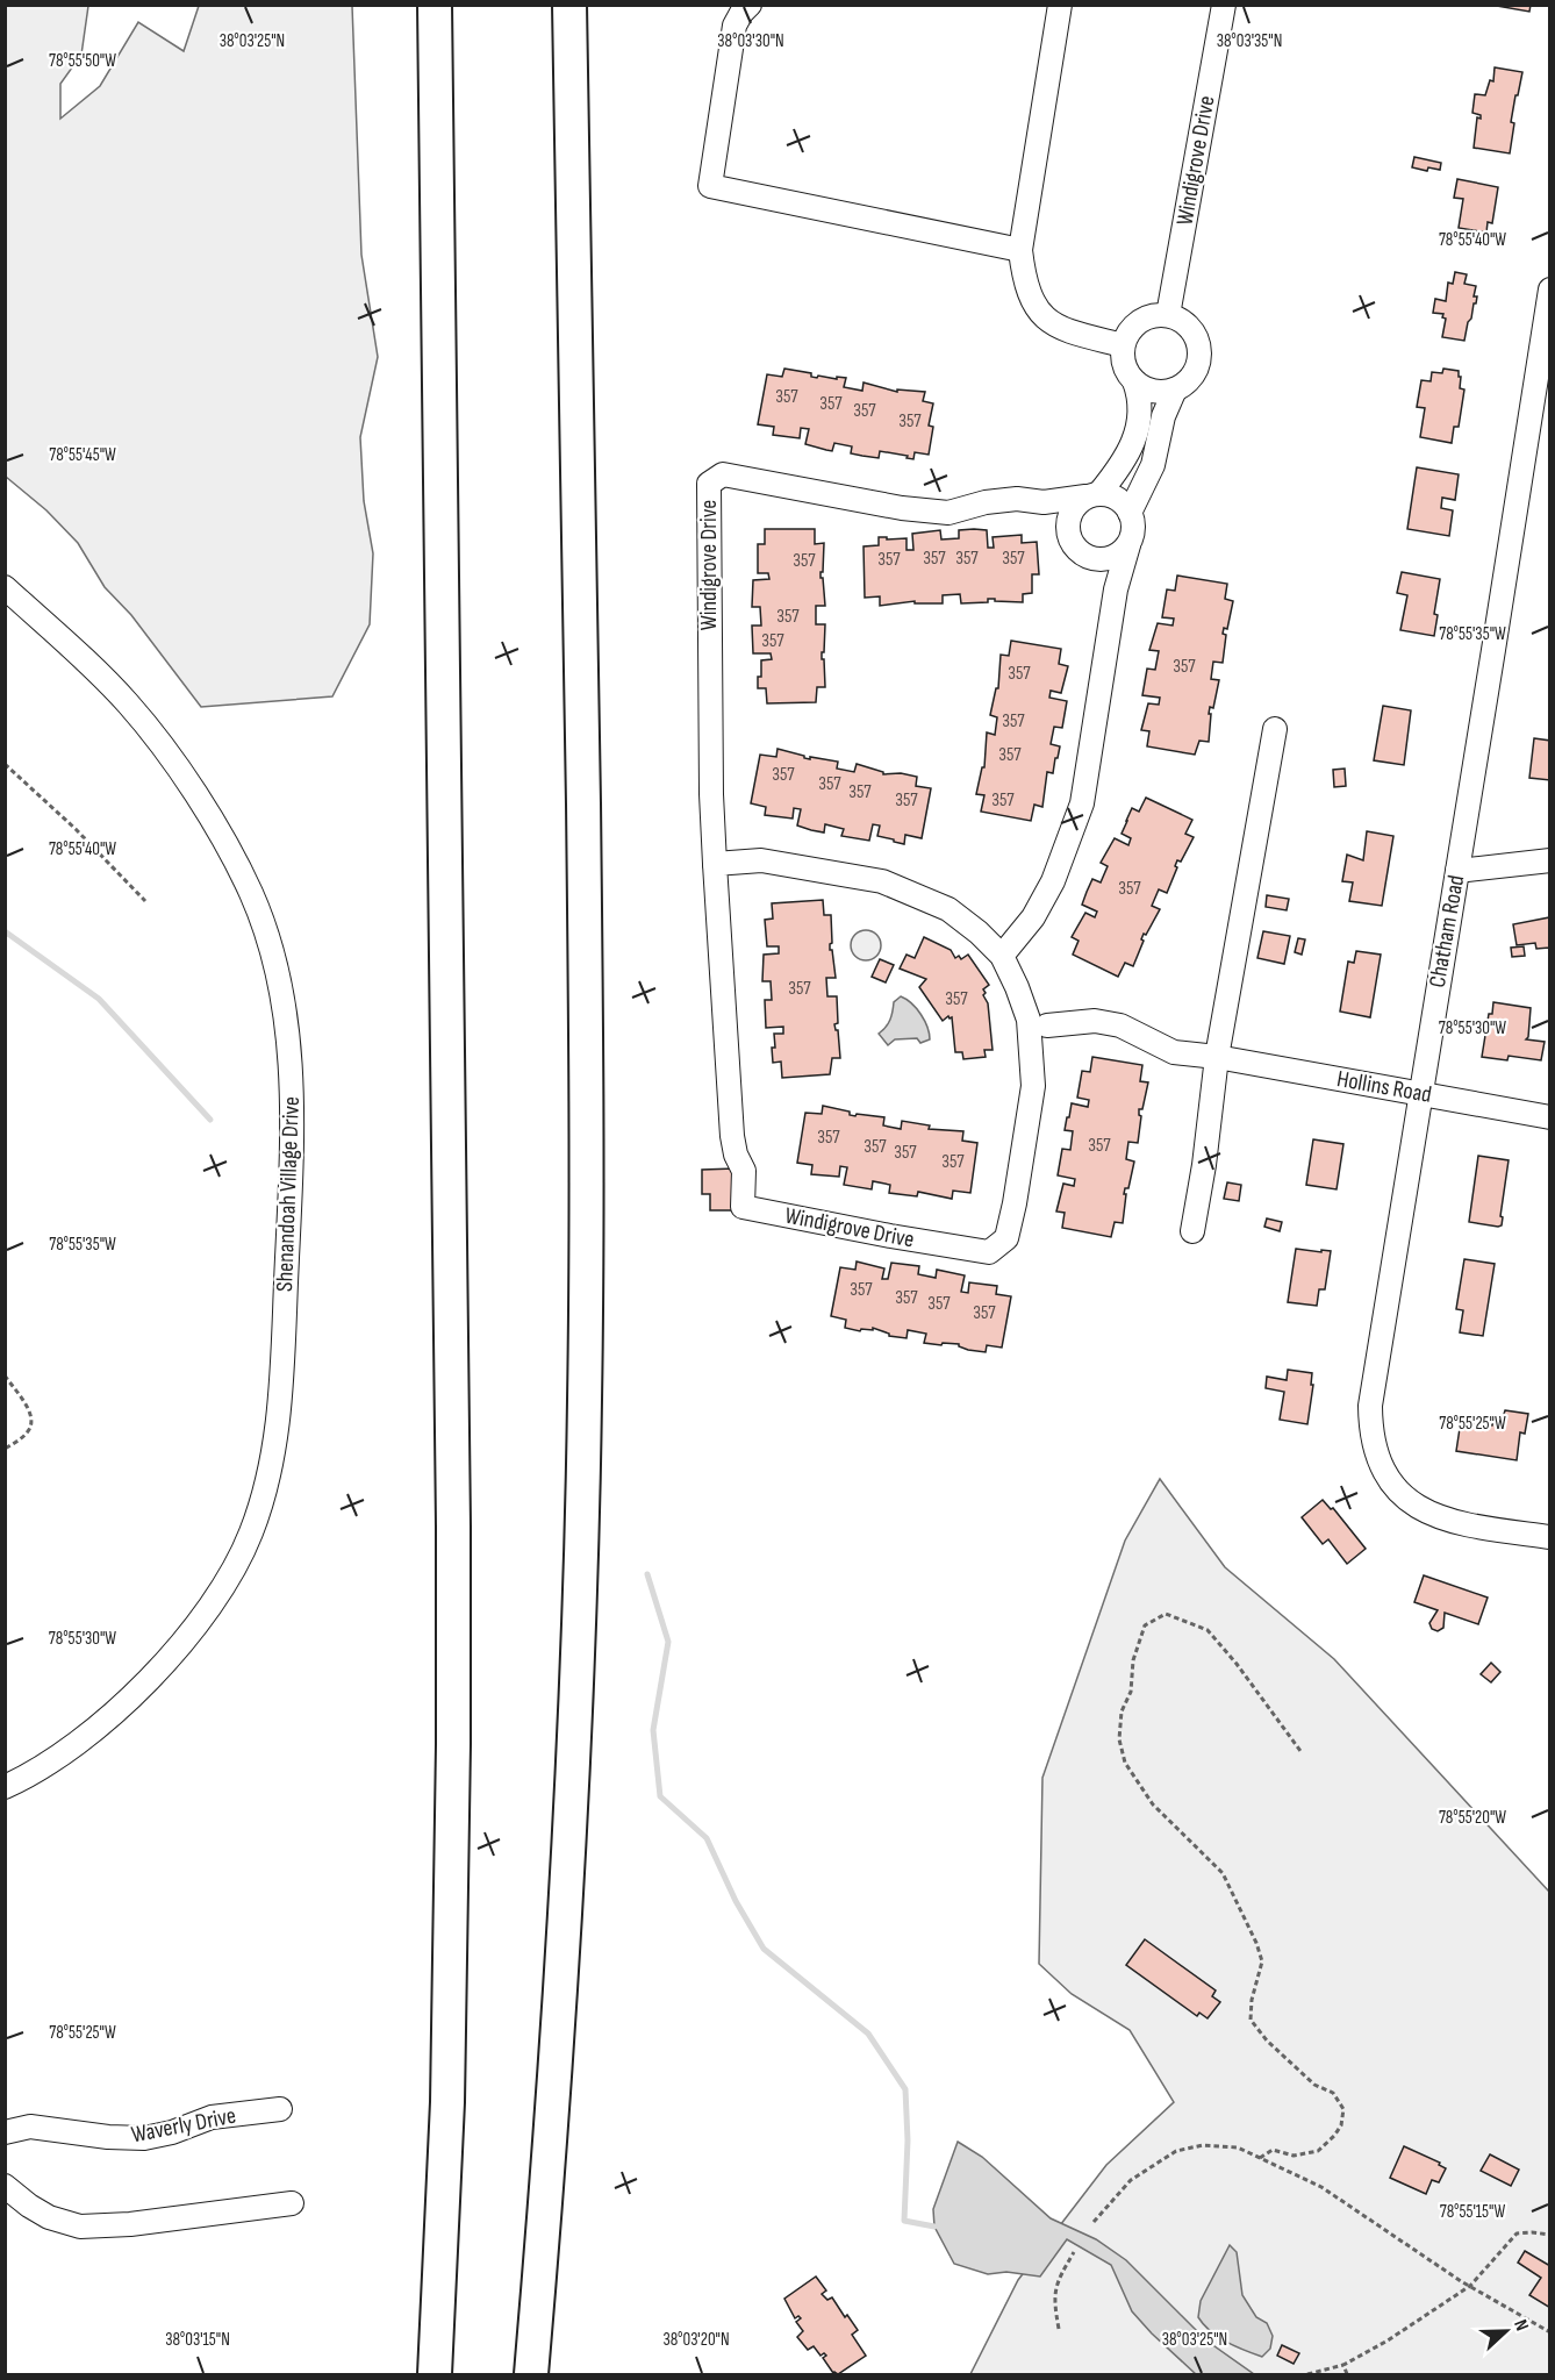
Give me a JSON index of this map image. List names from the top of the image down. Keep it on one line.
{"streets":{"street":["Windigrove Drive","Chatham Road","Hollins Road","Shenandoah Village Drive","Waverly Drive"]},"crossings":[["Chatham Road","Hollins Road"]],"house_numbers":["357","357","357","357","357","357","357","357","357","357","357","357","357","357","357","357","357","357","357","357","357","357","357","357","357","357","357","357","357","357","357","357"],"north":"right","coordinates":["38°03'25\"N","38°03'30\"N","38°03'35\"N","78°55'50\"W","78°55'40\"W","78°55'45\"W","78°55'35\"W","78°55'30\"W","78°55'25\"W","78°55'20\"W","78°55'15\"W","38°03'15\"N","38°03'20\"N"]}
